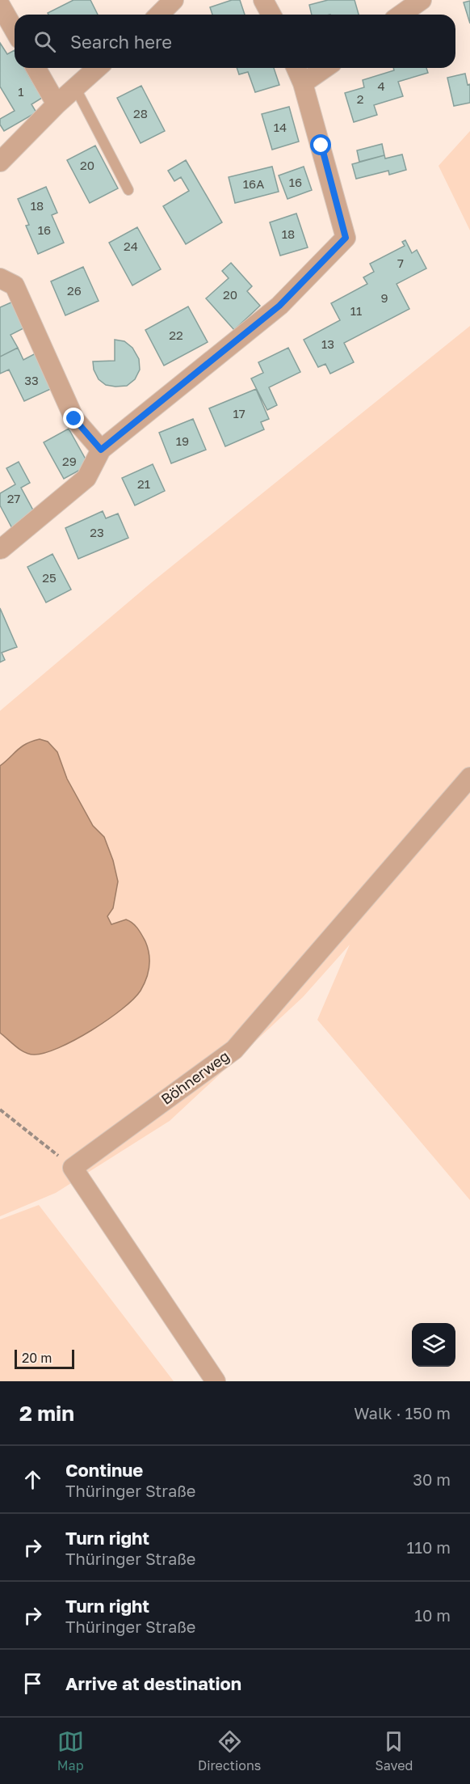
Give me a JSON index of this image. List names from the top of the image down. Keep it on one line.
{"streets":{"street":["Böhnerweg"]},"house_numbers":["4","1","2","28","14","20","16","16A","18","16","18","24","7","26","20","9","11","22","13","33","17","19","29","21","27","23","25"],"scale_bar":"20 m","page":{"search":"Search here","scale":"20 m","heading":["2 min","Walk · 150 m"],"list":[["Continue","Thüringer Straße","30 m"],["Turn right","Thüringer Straße","110 m"],["Turn right","Thüringer Straße","10 m"],"Arrive at destination"],"nav":["Map","Directions","Saved"]}}
